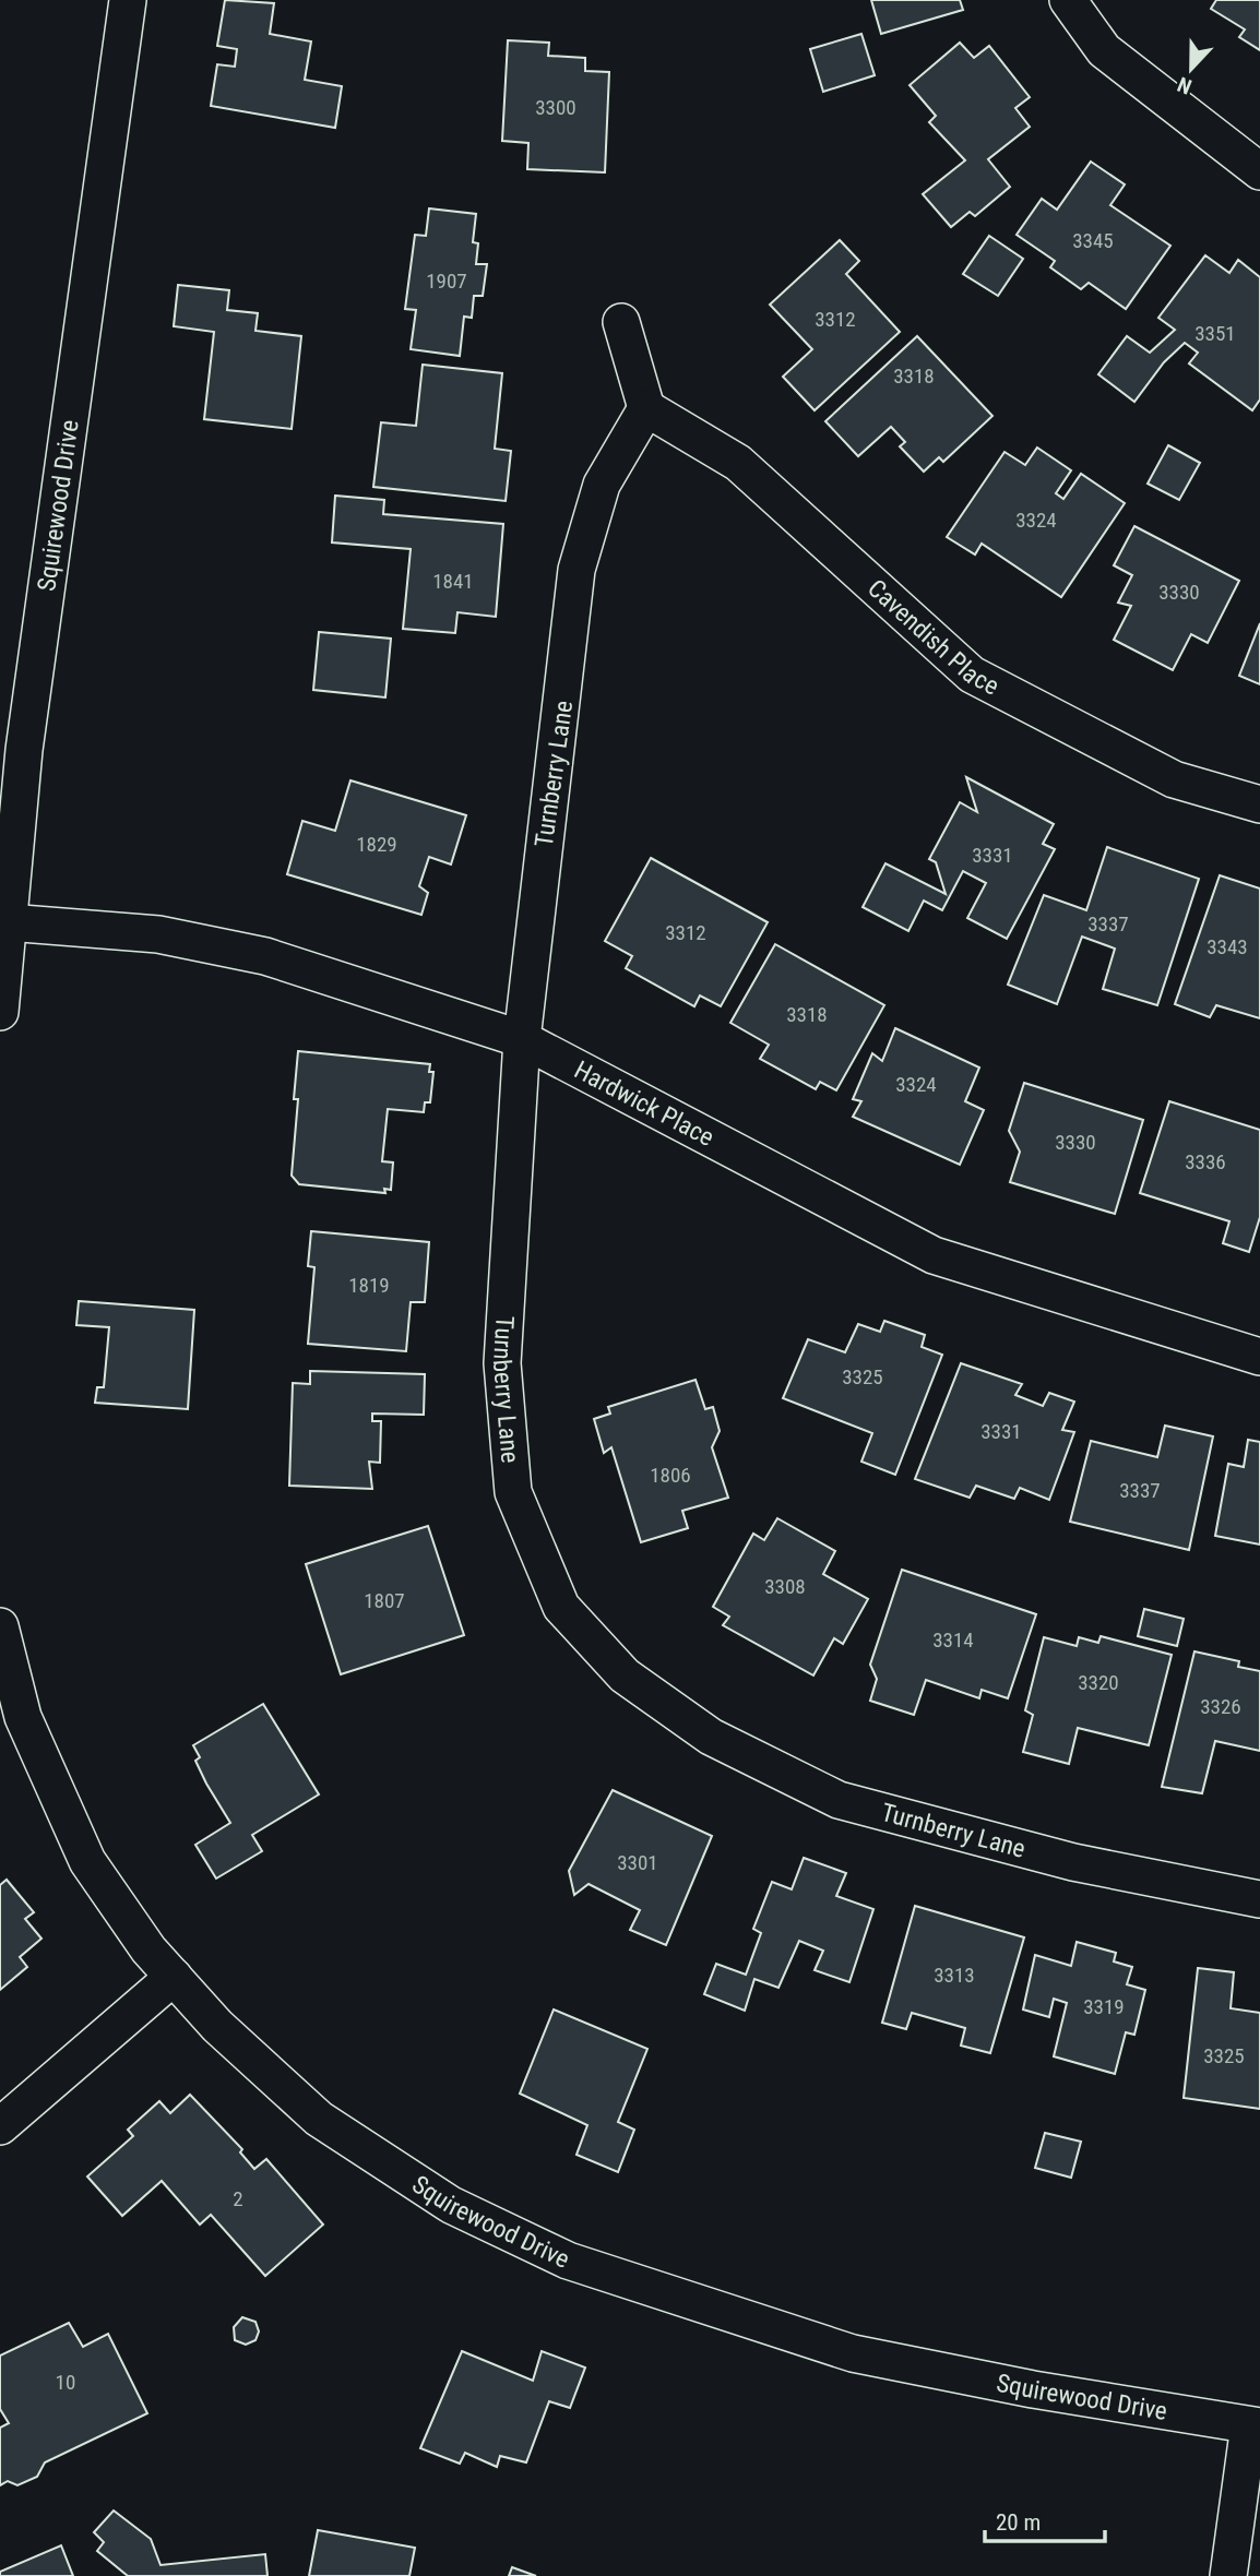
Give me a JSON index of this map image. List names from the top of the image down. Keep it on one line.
{"streets":{"street":["Squirewood Drive","Cavendish Place","Turnberry Lane","Hardwick Place"]},"crossings":[["Squirewood Drive","Hardwick Place"],["Cavendish Place","Turnberry Lane"],["Turnberry Lane","Hardwick Place"]],"house_numbers":["3300","3345","1907","3312","3351","3318","3324","1841","3330","1829","3331","3337","3312","3343","3318","3324","3330","3336","1819","3325","3331","1806","3337","3308","1807","3314","3320","3326","3301","3313","3319","3325","2","10"],"scale_bar":"20 m","north":"bottom"}
